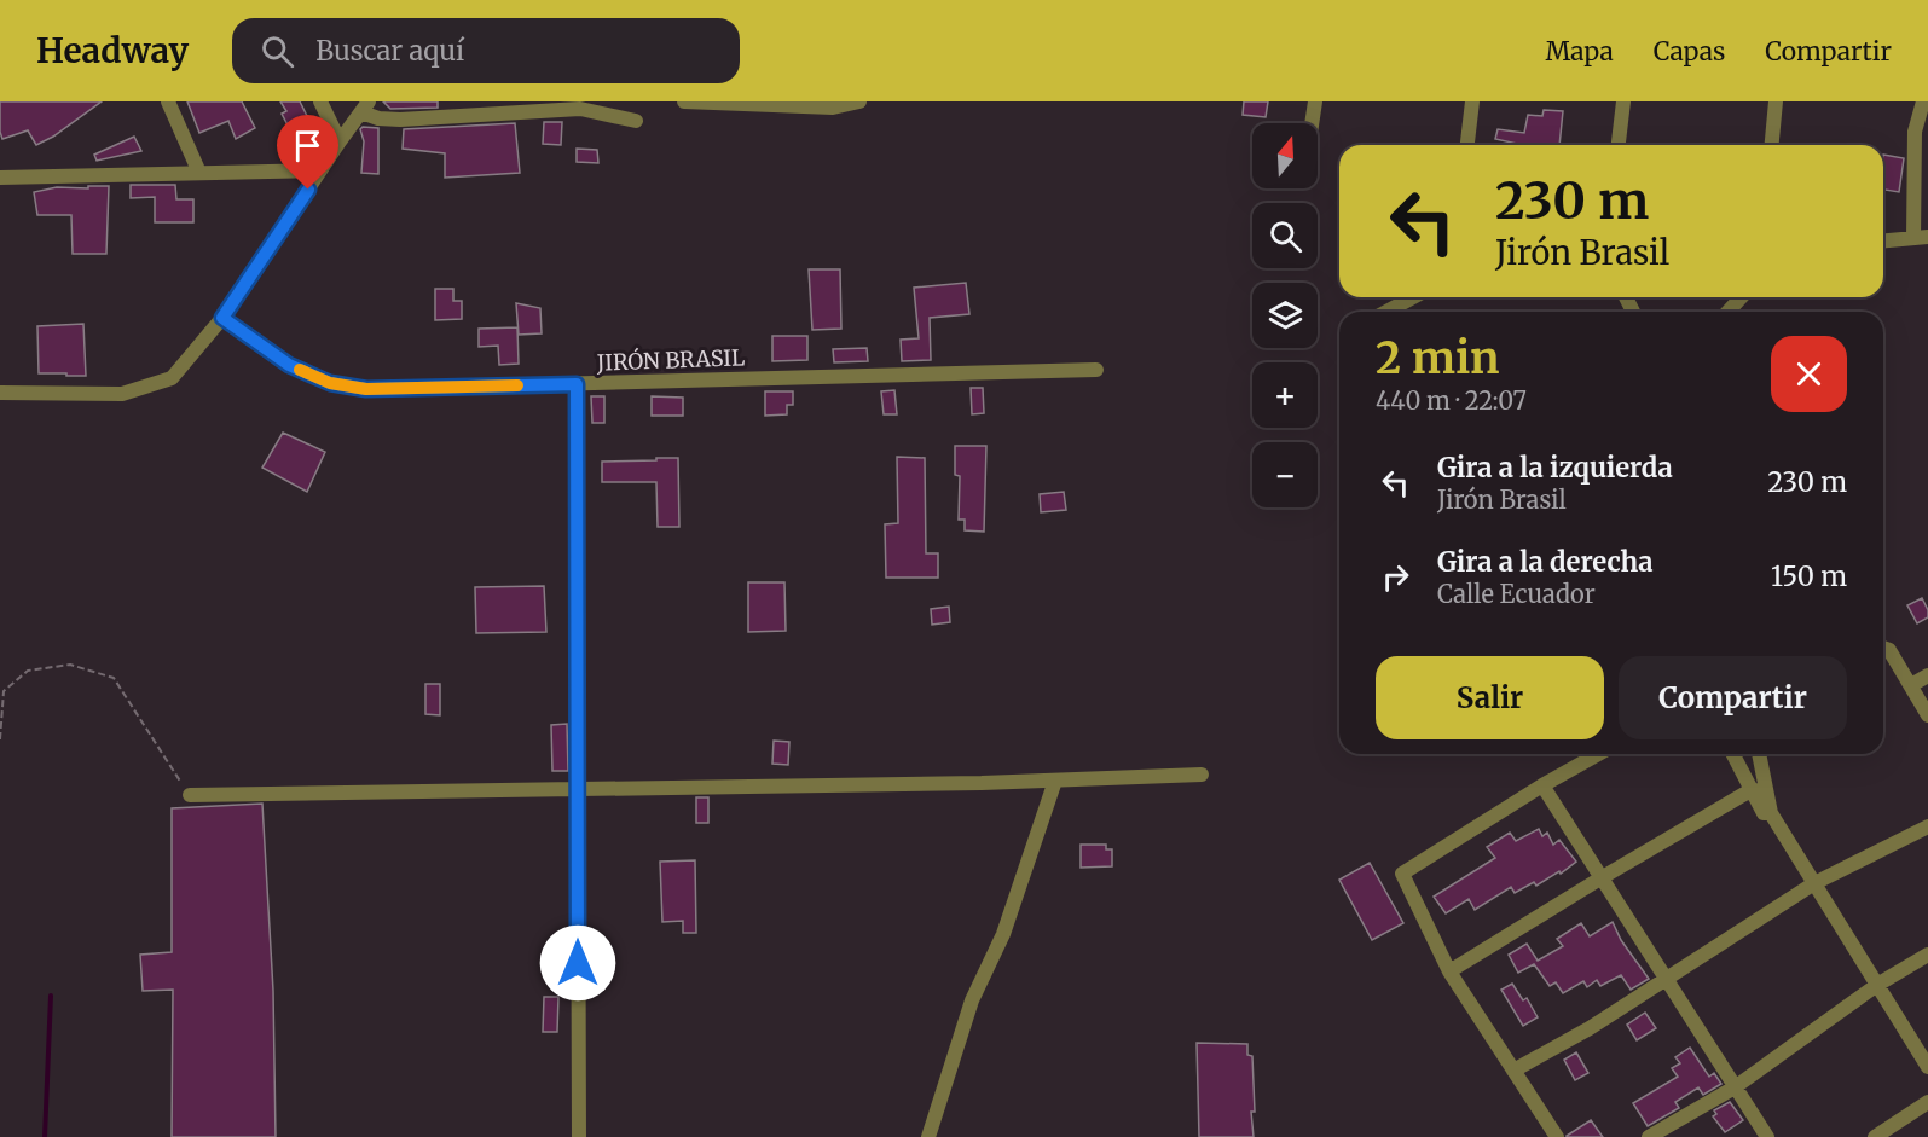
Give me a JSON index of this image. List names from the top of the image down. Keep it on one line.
{"streets":{"street":["JIRÓN BRASIL"]},"north":"top","page":{"header":"Headway","search":"Buscar aquí","nav":["Mapa","Capas","Compartir"],"map_buttons":["+","−"],"turn":["230 m","Jirón Brasil"],"heading":["2 min","440 m · 22:07"],"list":[{"name":"Gira a la izquierda","note":"Jirón Brasil","value":"230 m"},{"name":"Gira a la derecha","note":"Calle Ecuador","value":"150 m"}],"buttons":["Salir","Compartir"]}}
